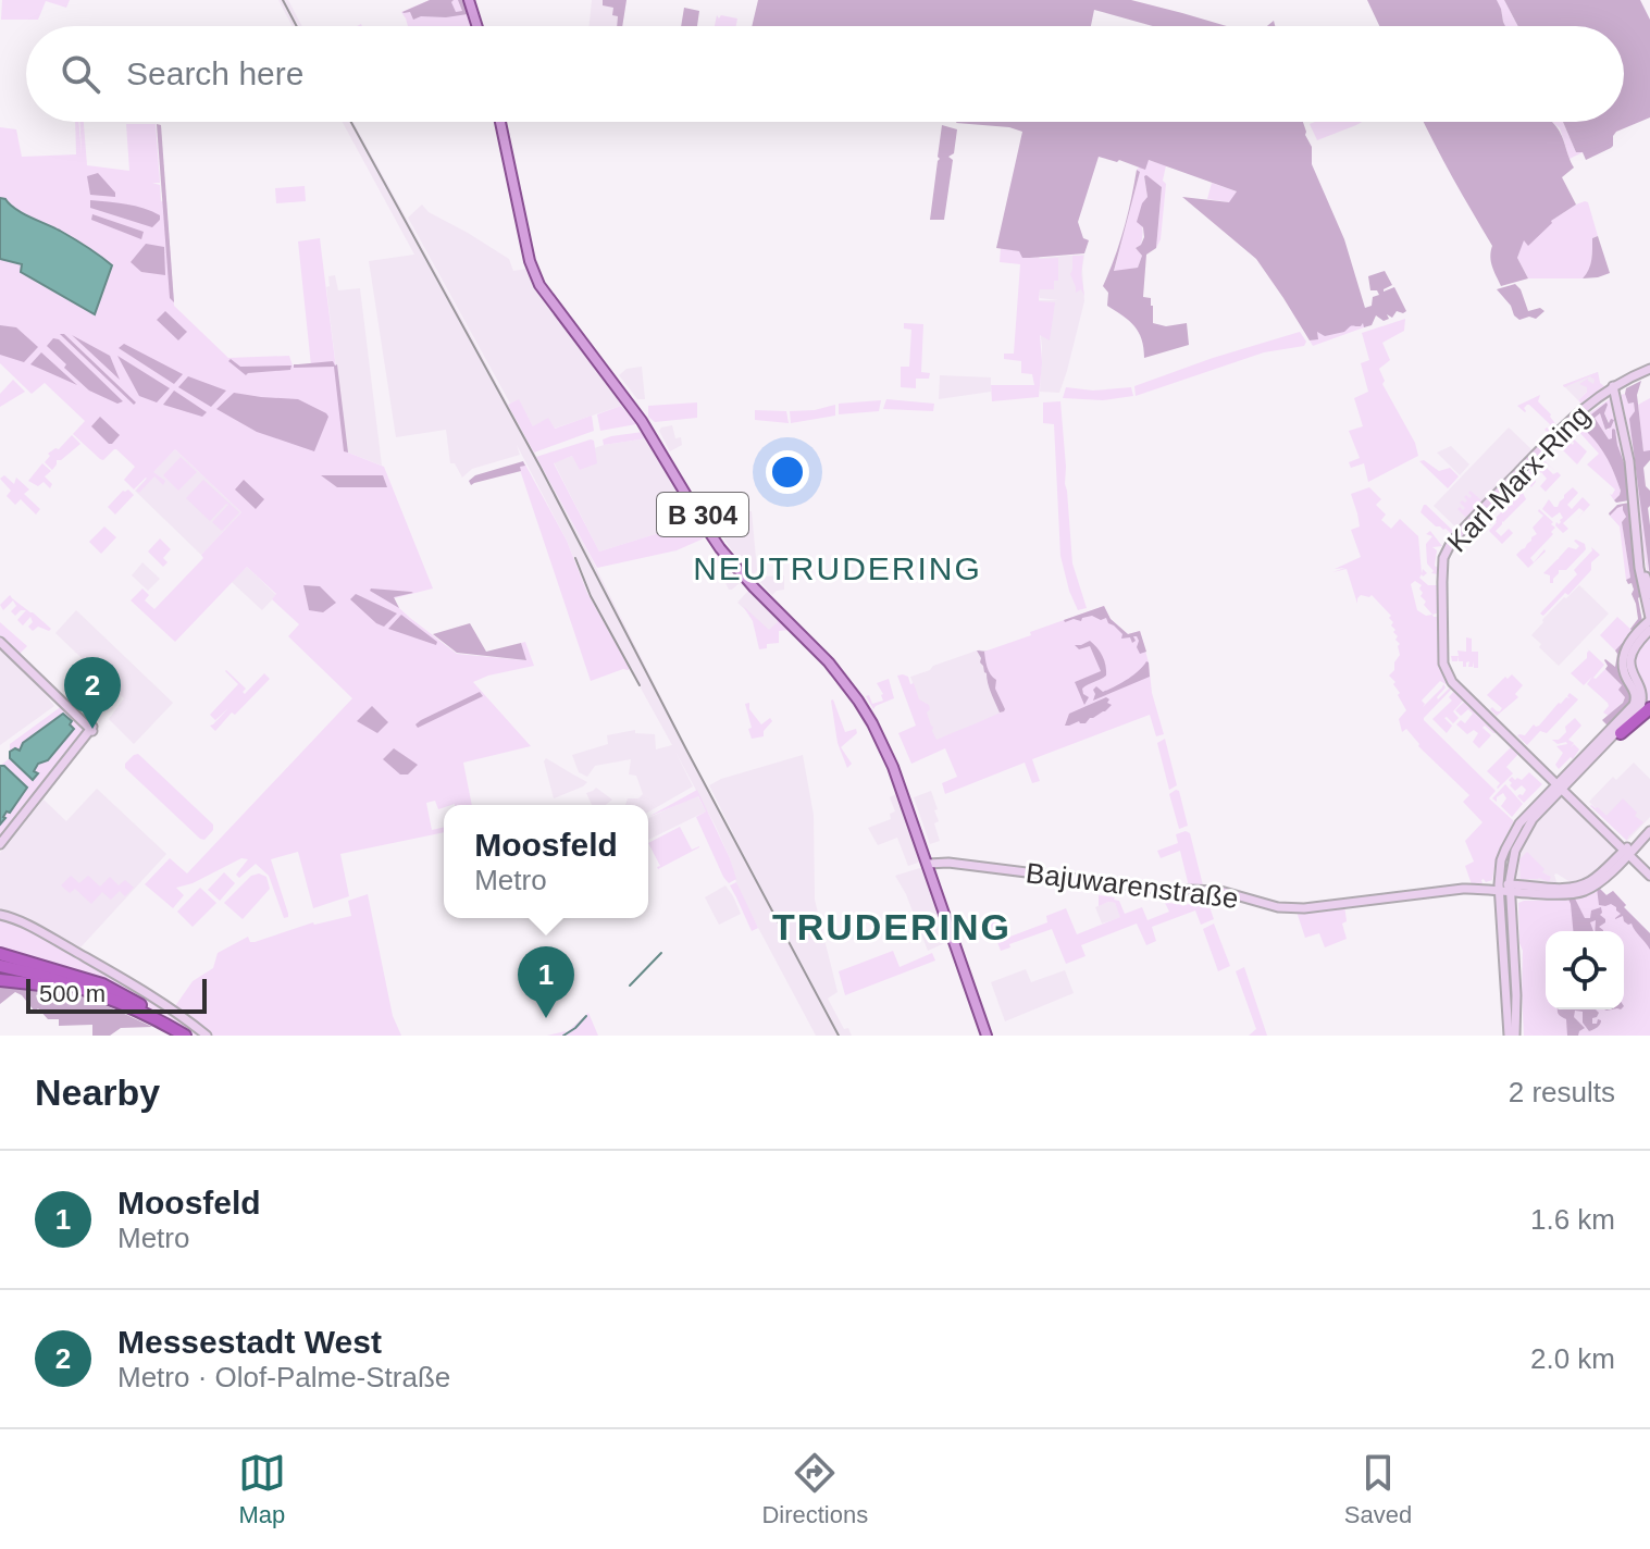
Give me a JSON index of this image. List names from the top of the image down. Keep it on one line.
{"streets":{"main road":["Karl-Marx-Ring","B 304","Bajuwarenstraße"]},"crossings":[["B 304","Bajuwarenstraße"]],"districts":["NEUTRUDERING","TRUDERING"],"scale_bar":"500 m","page":{"search":"Search here","pins":["2","1"],"popup":["Moosfeld","Metro"],"scale":"500 m","heading":["Nearby","2 results"],"list":[{"mark":"1","name":"Moosfeld","note":"Metro","value":"1.6 km"},{"mark":"2","name":"Messestadt West","note":"Metro · Olof-Palme-Straße","value":"2.0 km"}],"nav":["Map","Directions","Saved"]}}
